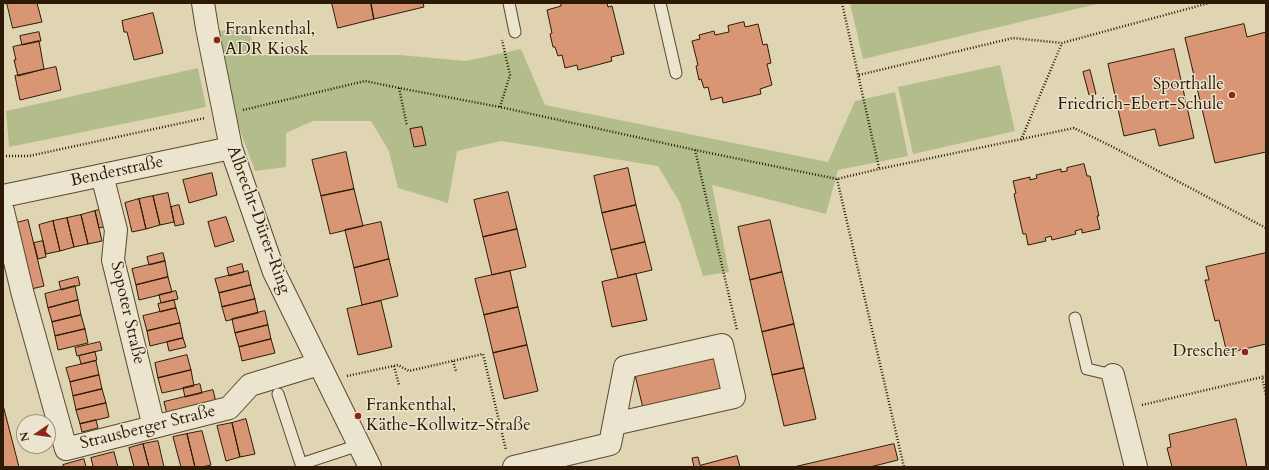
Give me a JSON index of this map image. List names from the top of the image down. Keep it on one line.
{"streets":{"street":["Benderstraße","Albrecht-Dürer-Ring","Sopoter Straße","Strausberger Straße"]},"crossings":[["Benderstraße","Albrecht-Dürer-Ring"],["Benderstraße","Sopoter Straße"],["Albrecht-Dürer-Ring","Strausberger Straße"],["Sopoter Straße","Strausberger Straße"]],"places":["Frankenthal, ADR Kiosk","Sporthalle Friedrich-Ebert-Schule","Drescher","Frankenthal, Käthe-Kollwitz-Straße"],"north":"left"}
